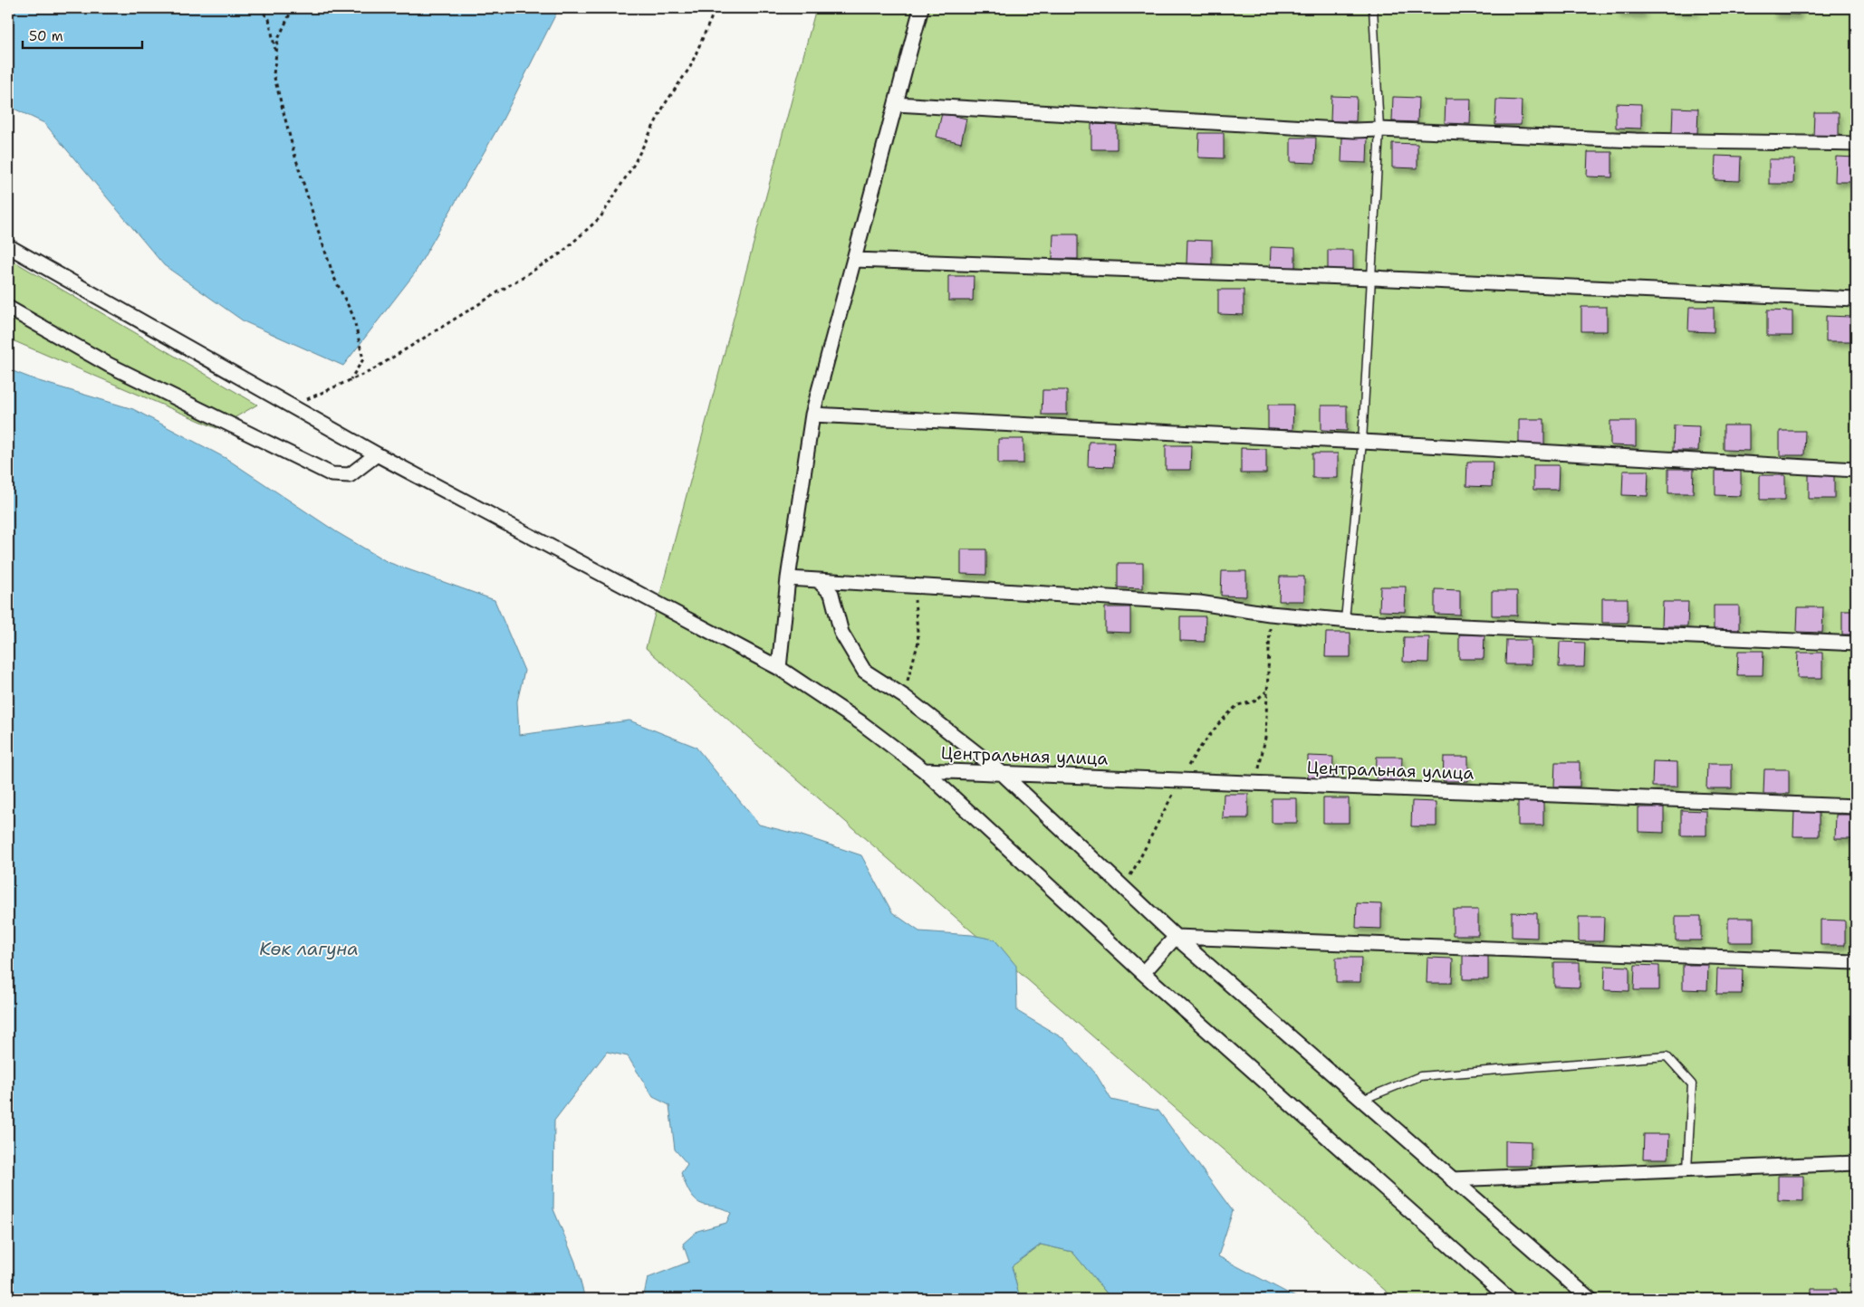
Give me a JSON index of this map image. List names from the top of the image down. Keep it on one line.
{"streets":{"street":["Центральная улица"]},"water":["Көк лагуна"],"scale_bar":"50 m"}
